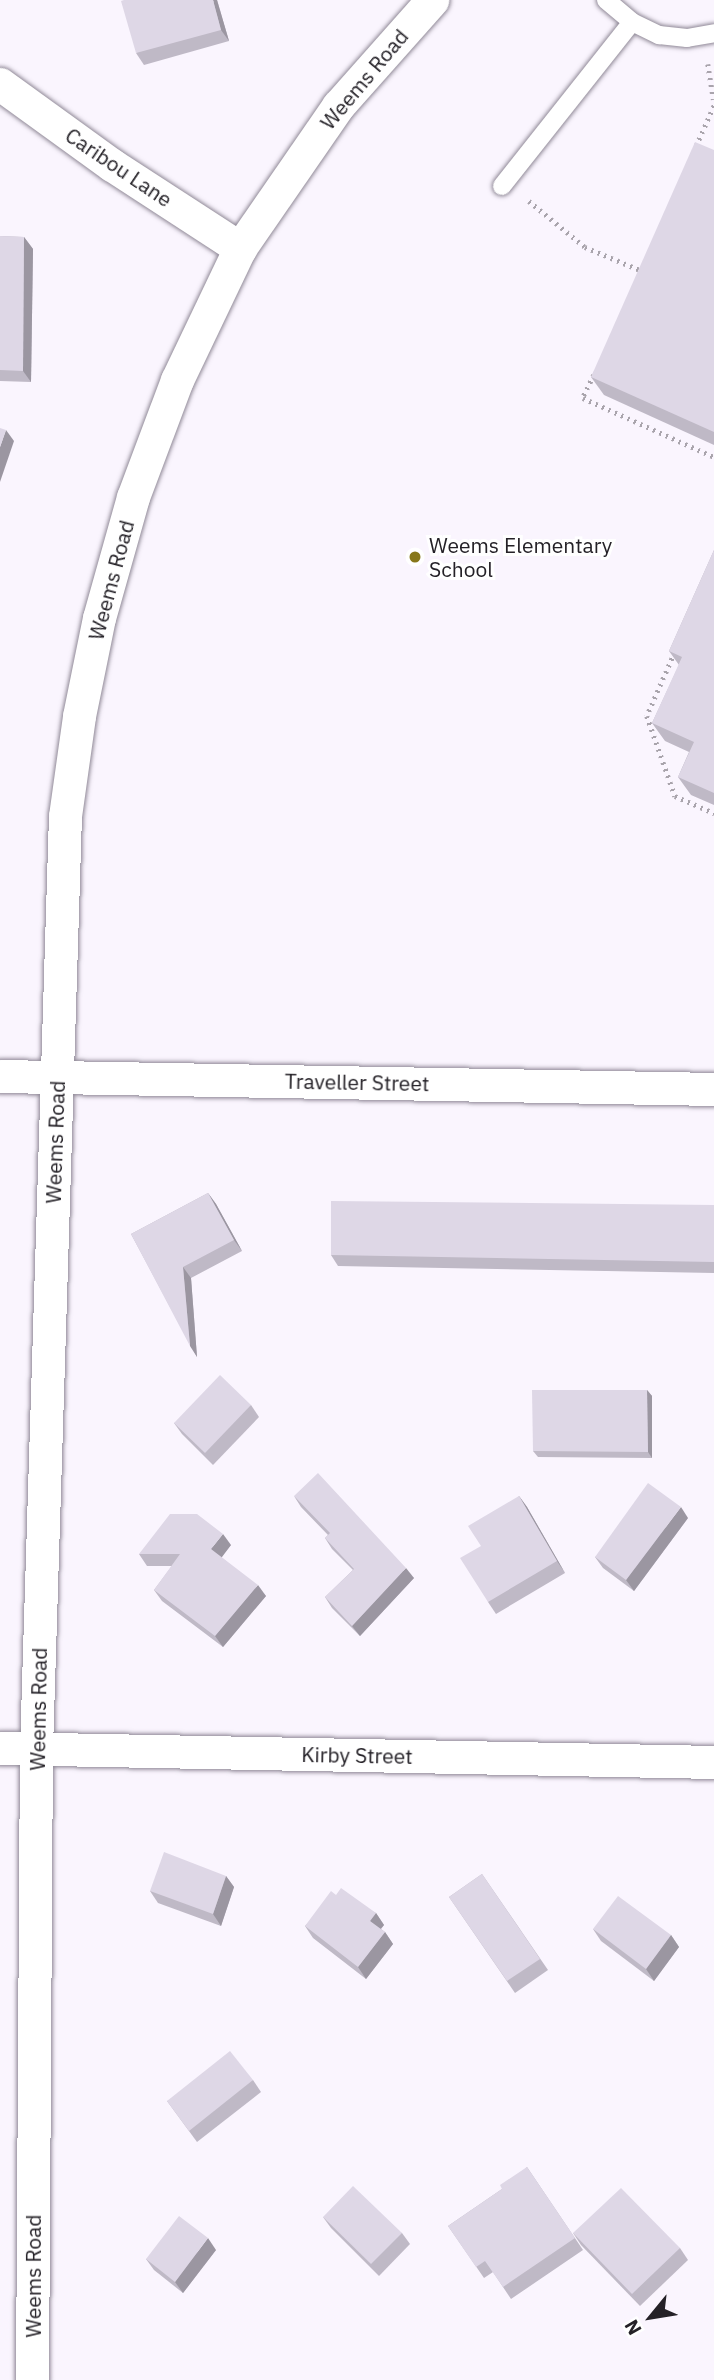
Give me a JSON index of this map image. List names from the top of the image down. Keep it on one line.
{"streets":{"street":["Weems Road","Caribou Lane","Traveller Street","Kirby Street"]},"crossings":[["Weems Road","Caribou Lane"],["Weems Road","Traveller Street"],["Weems Road","Kirby Street"]],"places":["Weems Elementary School"],"north":"bottom left"}
